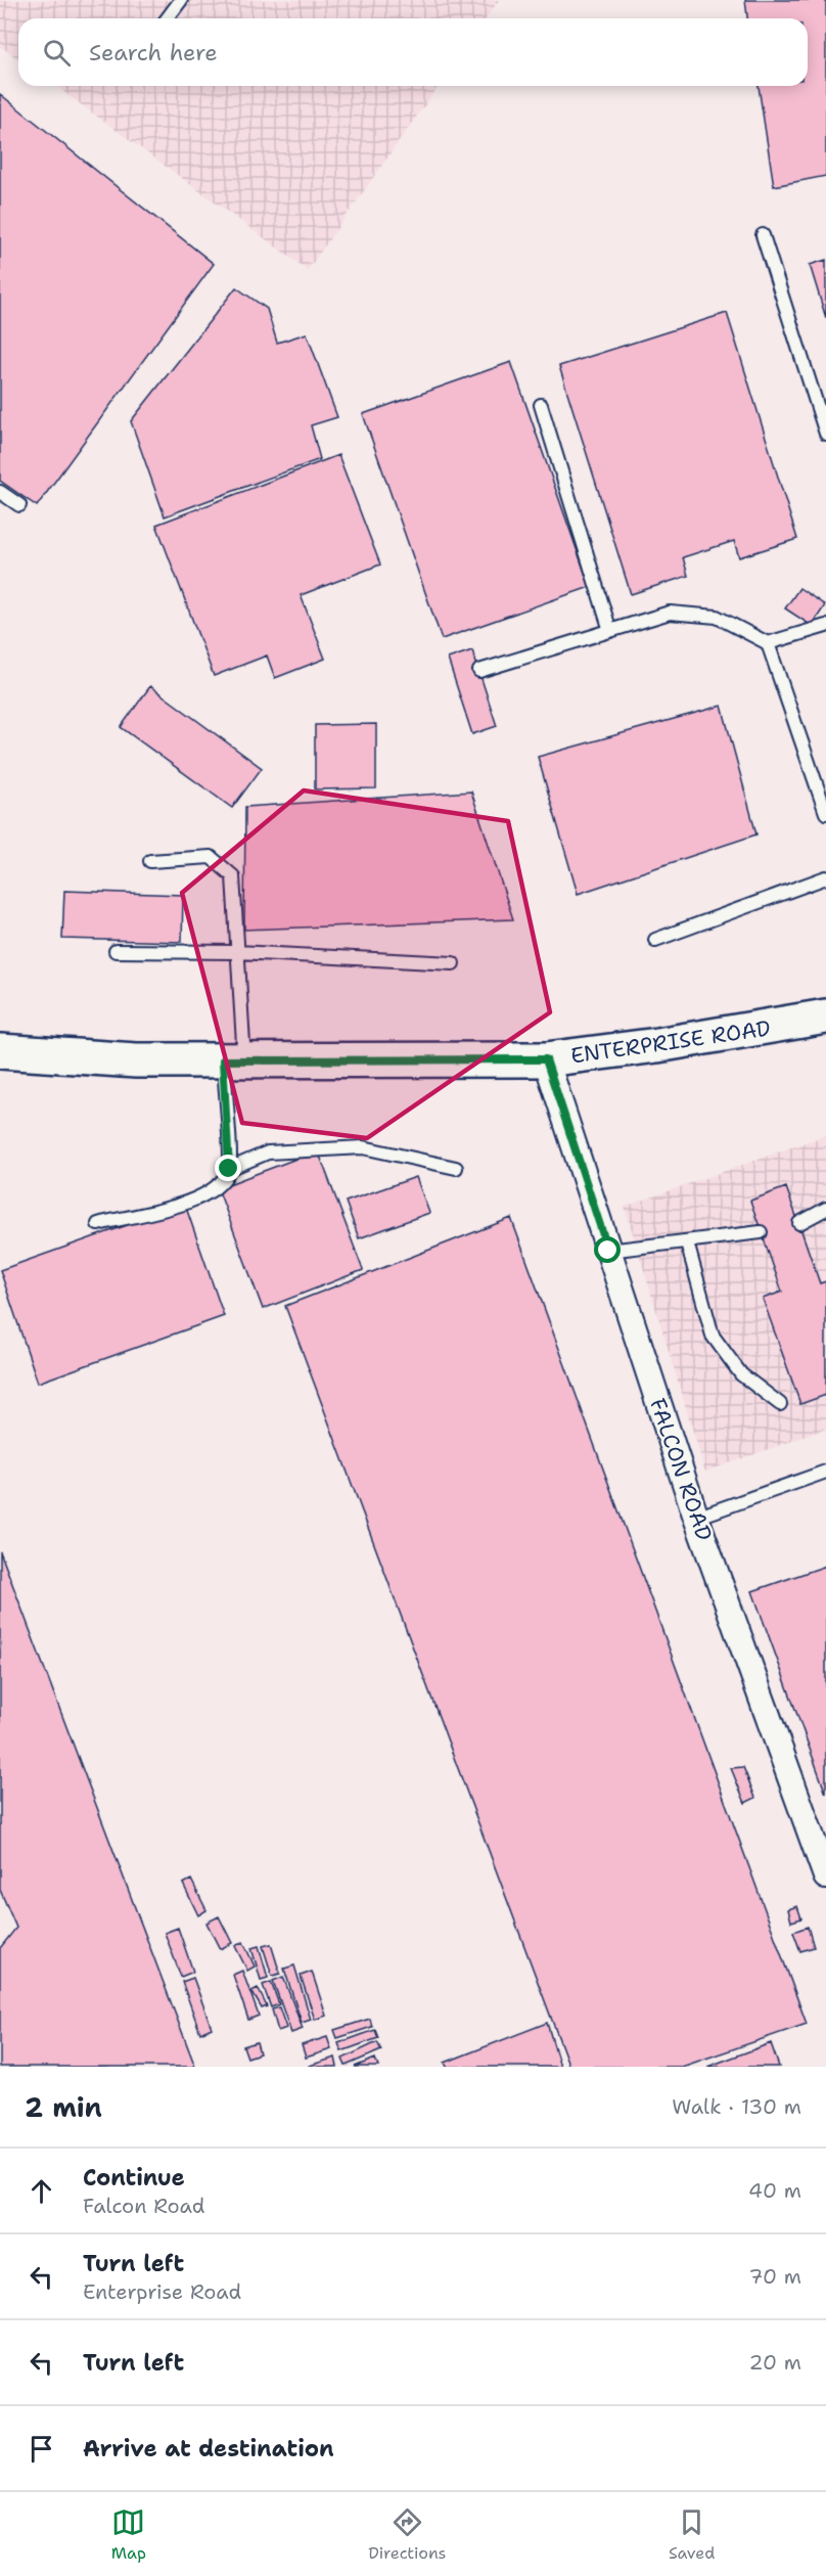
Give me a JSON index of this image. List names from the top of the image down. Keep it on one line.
{"streets":{"main road":["ENTERPRISE ROAD"],"street":["FALCON ROAD"]},"crossings":[["ENTERPRISE ROAD","FALCON ROAD"]],"page":{"search":"Search here","heading":["2 min","Walk · 130 m"],"list":[["Continue","Falcon Road","40 m"],["Turn left","Enterprise Road","70 m"],["Turn left","20 m"],"Arrive at destination"],"nav":["Map","Directions","Saved"]}}
